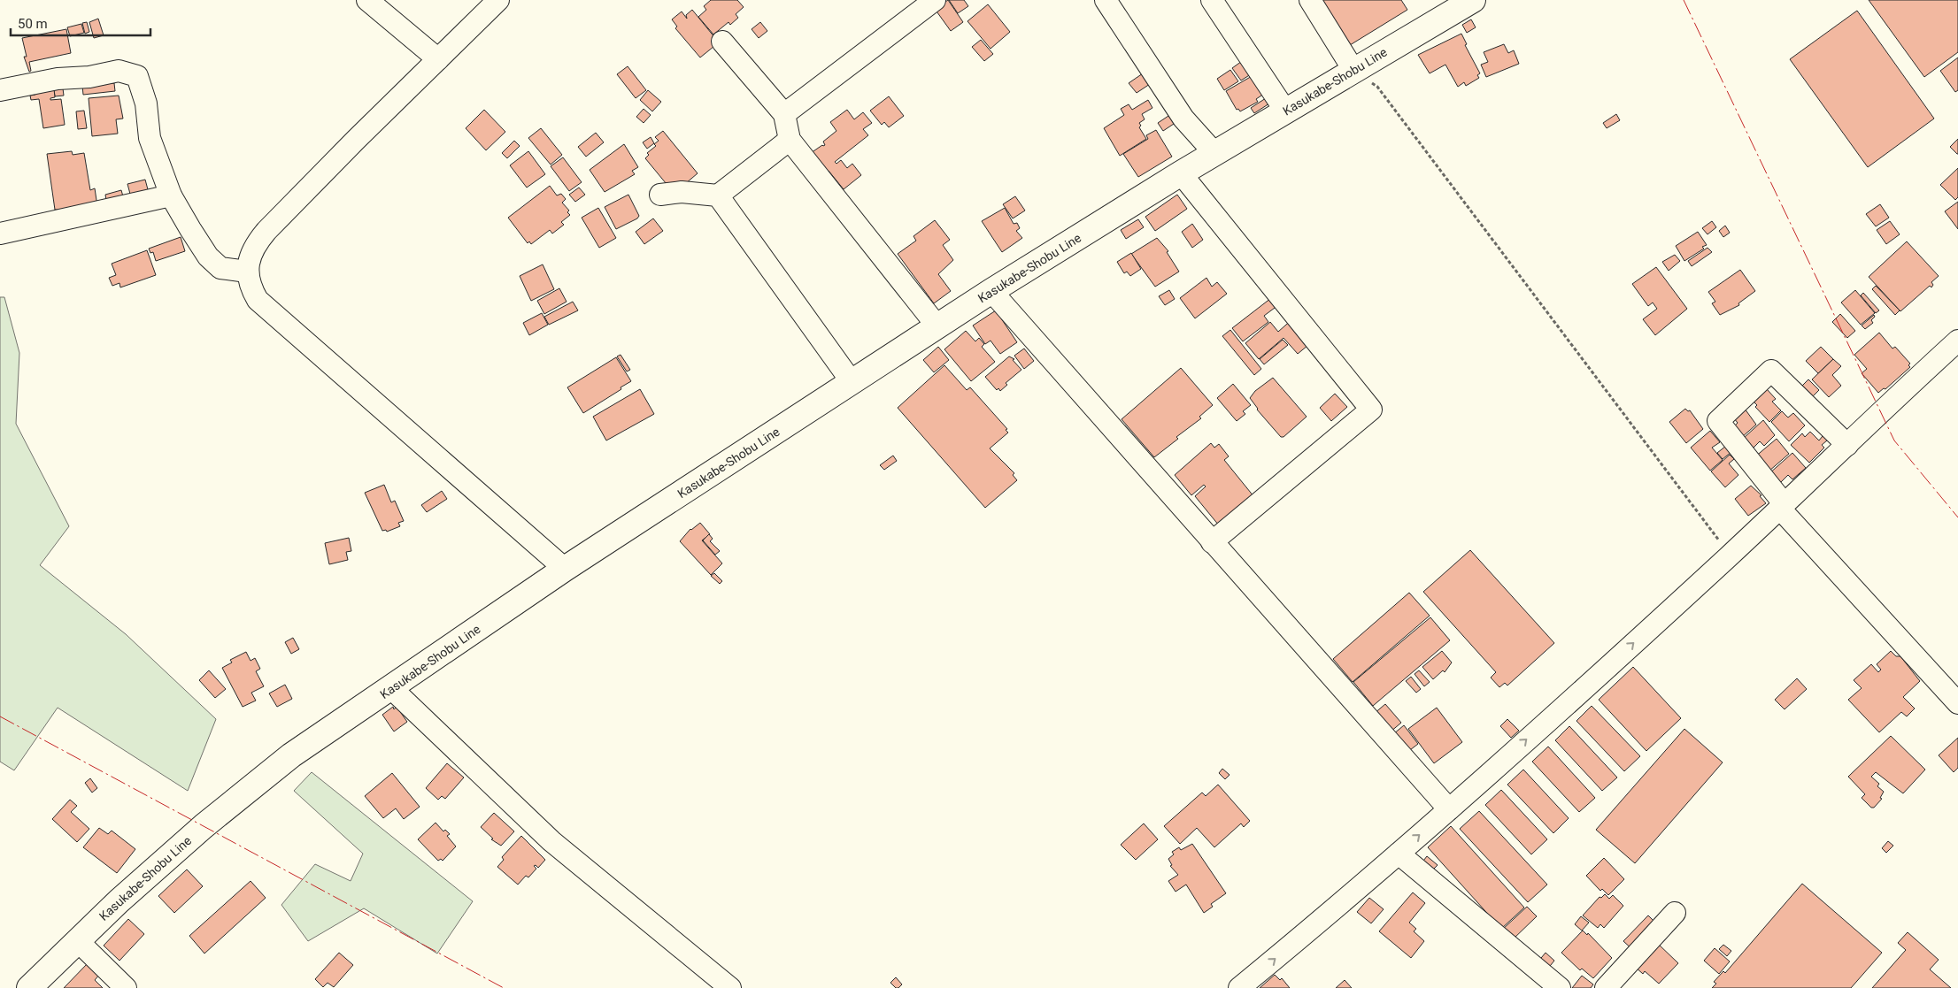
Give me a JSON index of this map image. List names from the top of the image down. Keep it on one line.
{"streets":{"main road":["Kasukabe-Shobu Line"]},"scale_bar":"50 m"}
